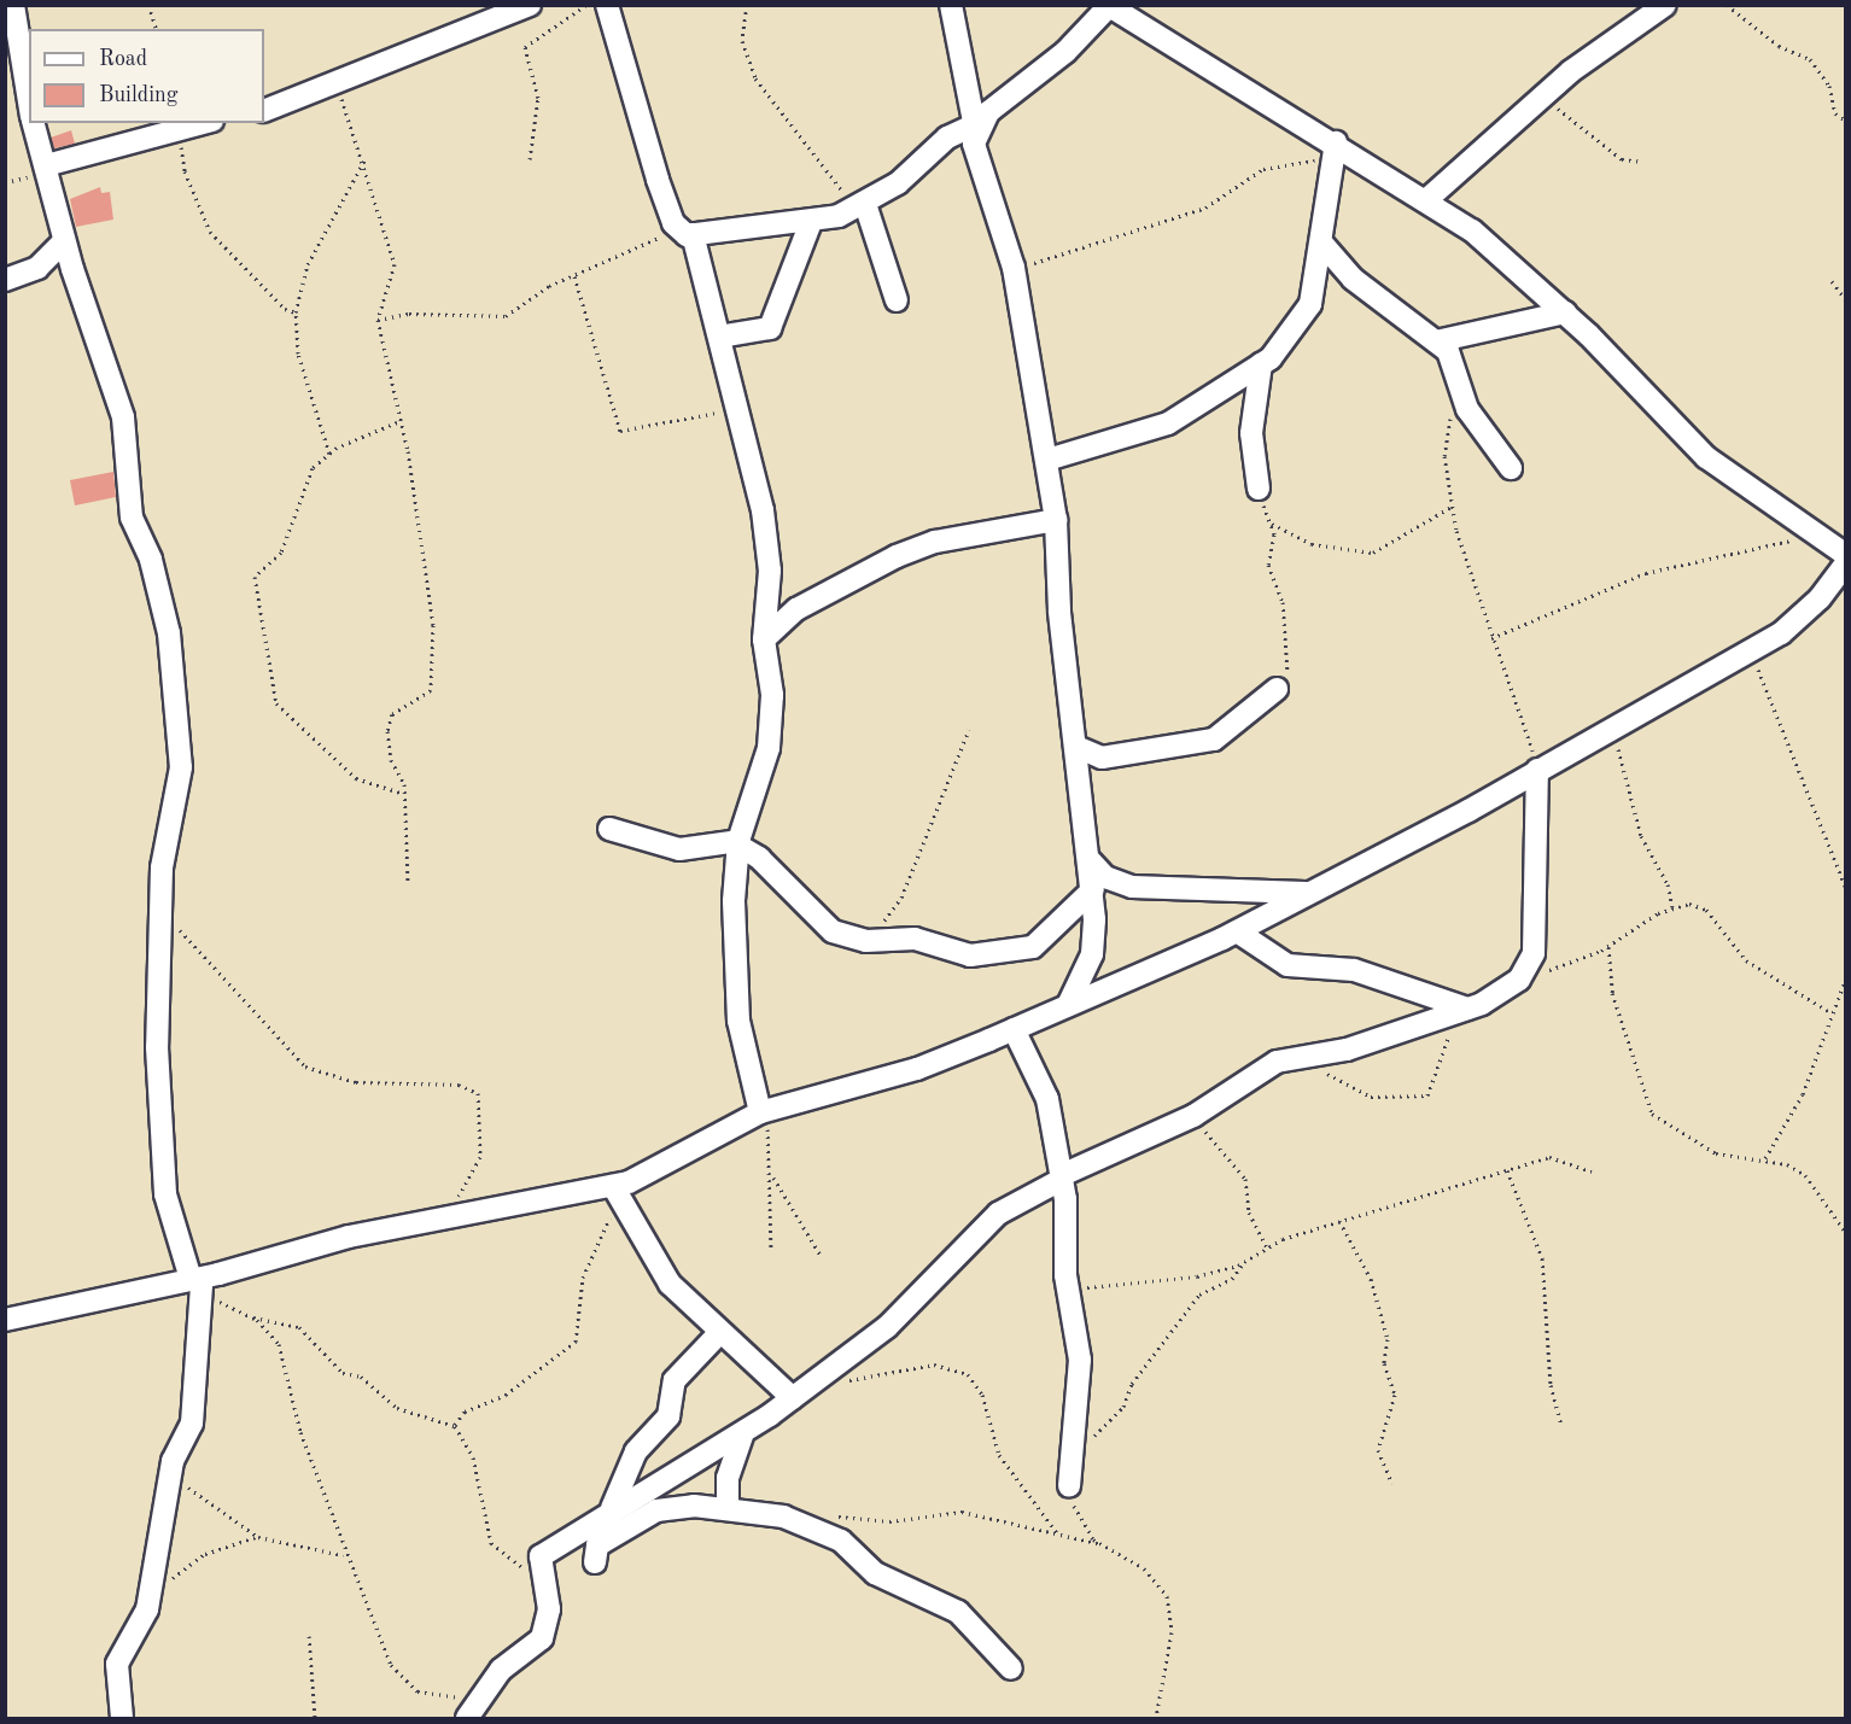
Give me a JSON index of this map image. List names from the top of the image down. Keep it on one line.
{"legend":["Road","Building"]}
